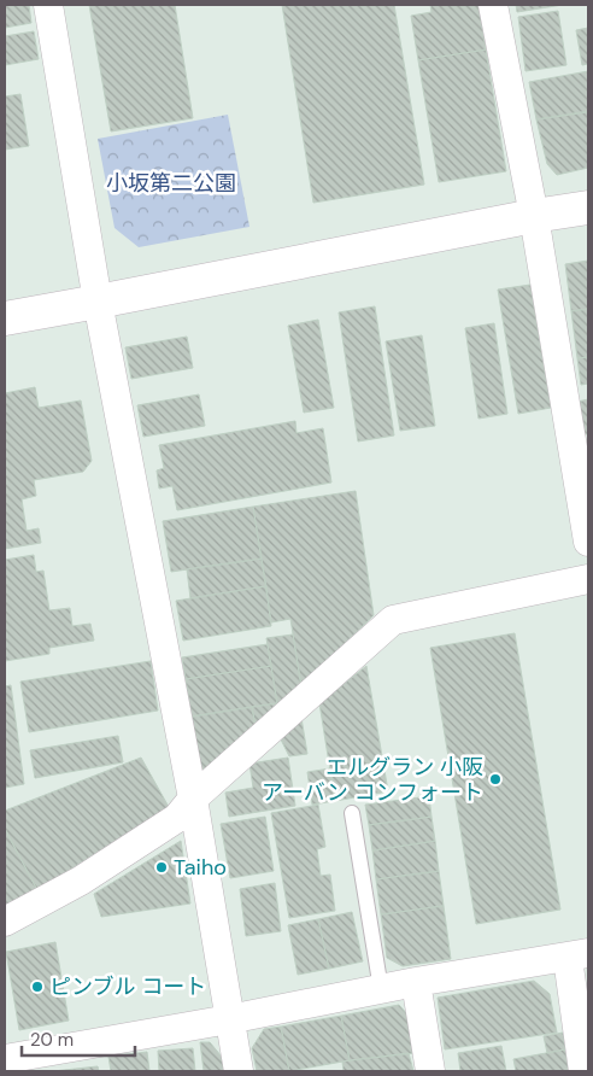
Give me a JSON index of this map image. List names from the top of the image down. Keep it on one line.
{"parks":["小坂第二公園"],"places":["エルグラン 小阪 アーバン コンフォート","Taiho","ピンブル コート"],"scale_bar":"20 m"}
